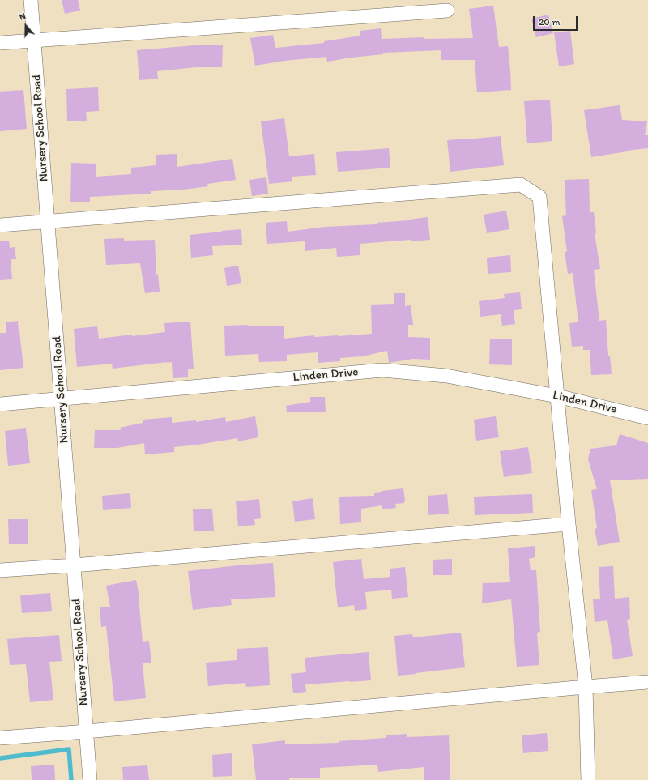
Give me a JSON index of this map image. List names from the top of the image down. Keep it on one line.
{"streets":{"street":["Nursery School Road","Linden Drive"]},"crossings":[["Nursery School Road","Linden Drive"]],"scale_bar":"20 m","north":"top"}
